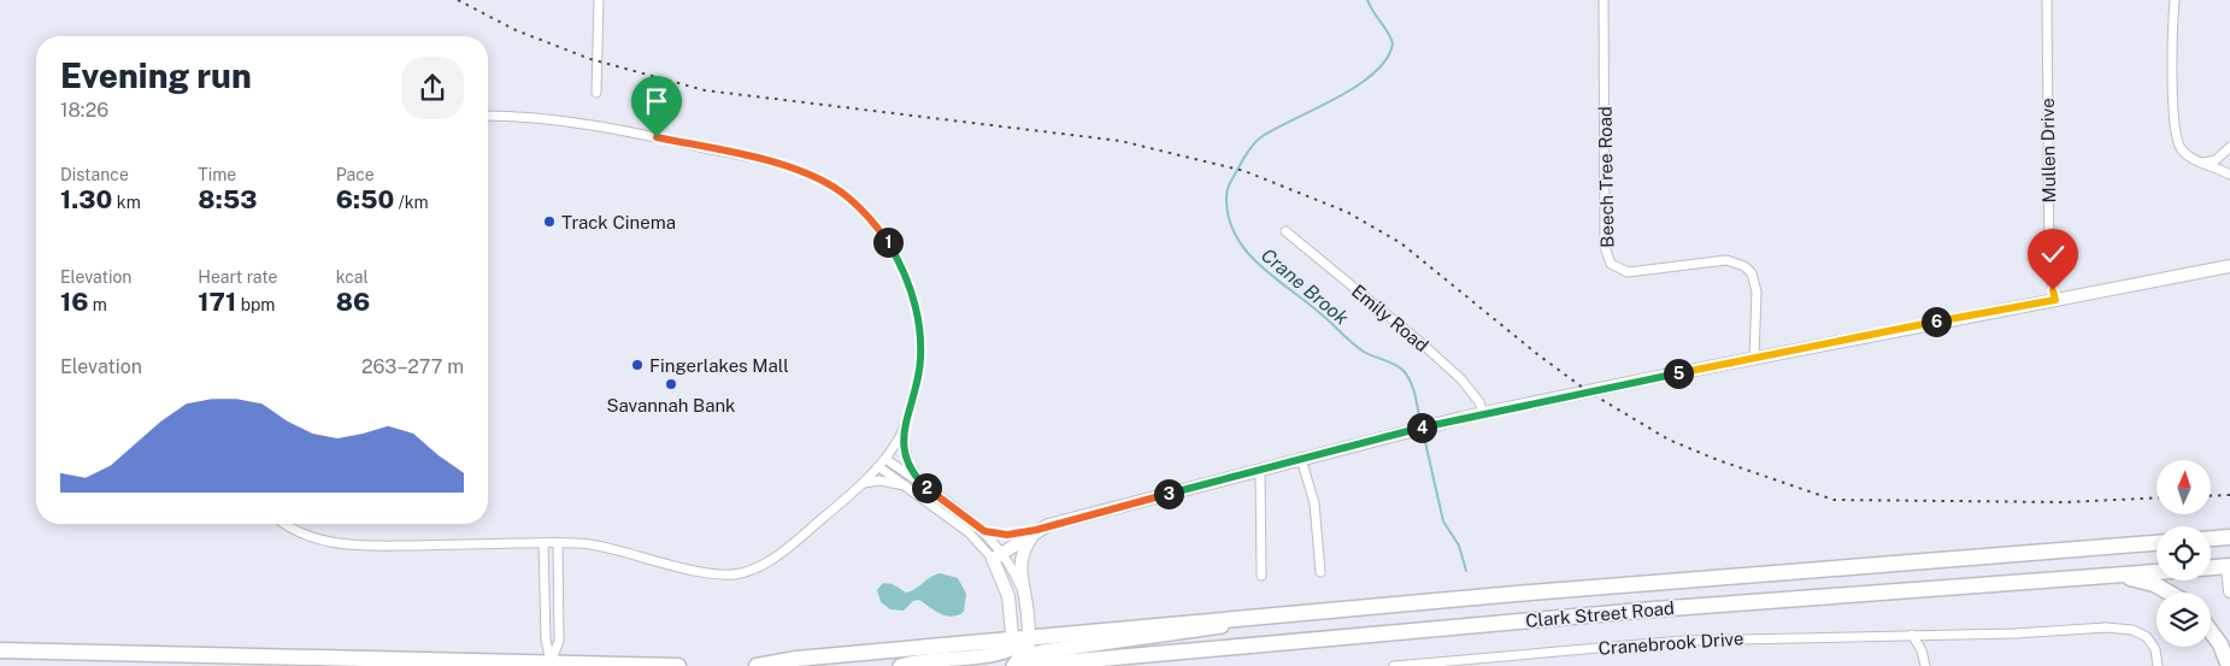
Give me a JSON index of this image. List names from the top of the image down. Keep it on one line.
{"streets":{"highway":["Clark Street Road"],"street":["Mullen Drive","Beech Tree Road","Emily Road","Cranebrook Drive"]},"water":["Crane Brook"],"places":["Track Cinema","Fingerlakes Mall","Savannah Bank"],"north":"top","page":{"heading":["Evening run","18:26"],"stats":[["Distance","1.30 km"],["Time","8:53"],["Pace","6:50 /km"],["Elevation","16 m"],["Heart rate","171 bpm"],["kcal","86"]],"pins":["1","6","5","4","2","3"],"chart":["Elevation","263–277 m"]}}
